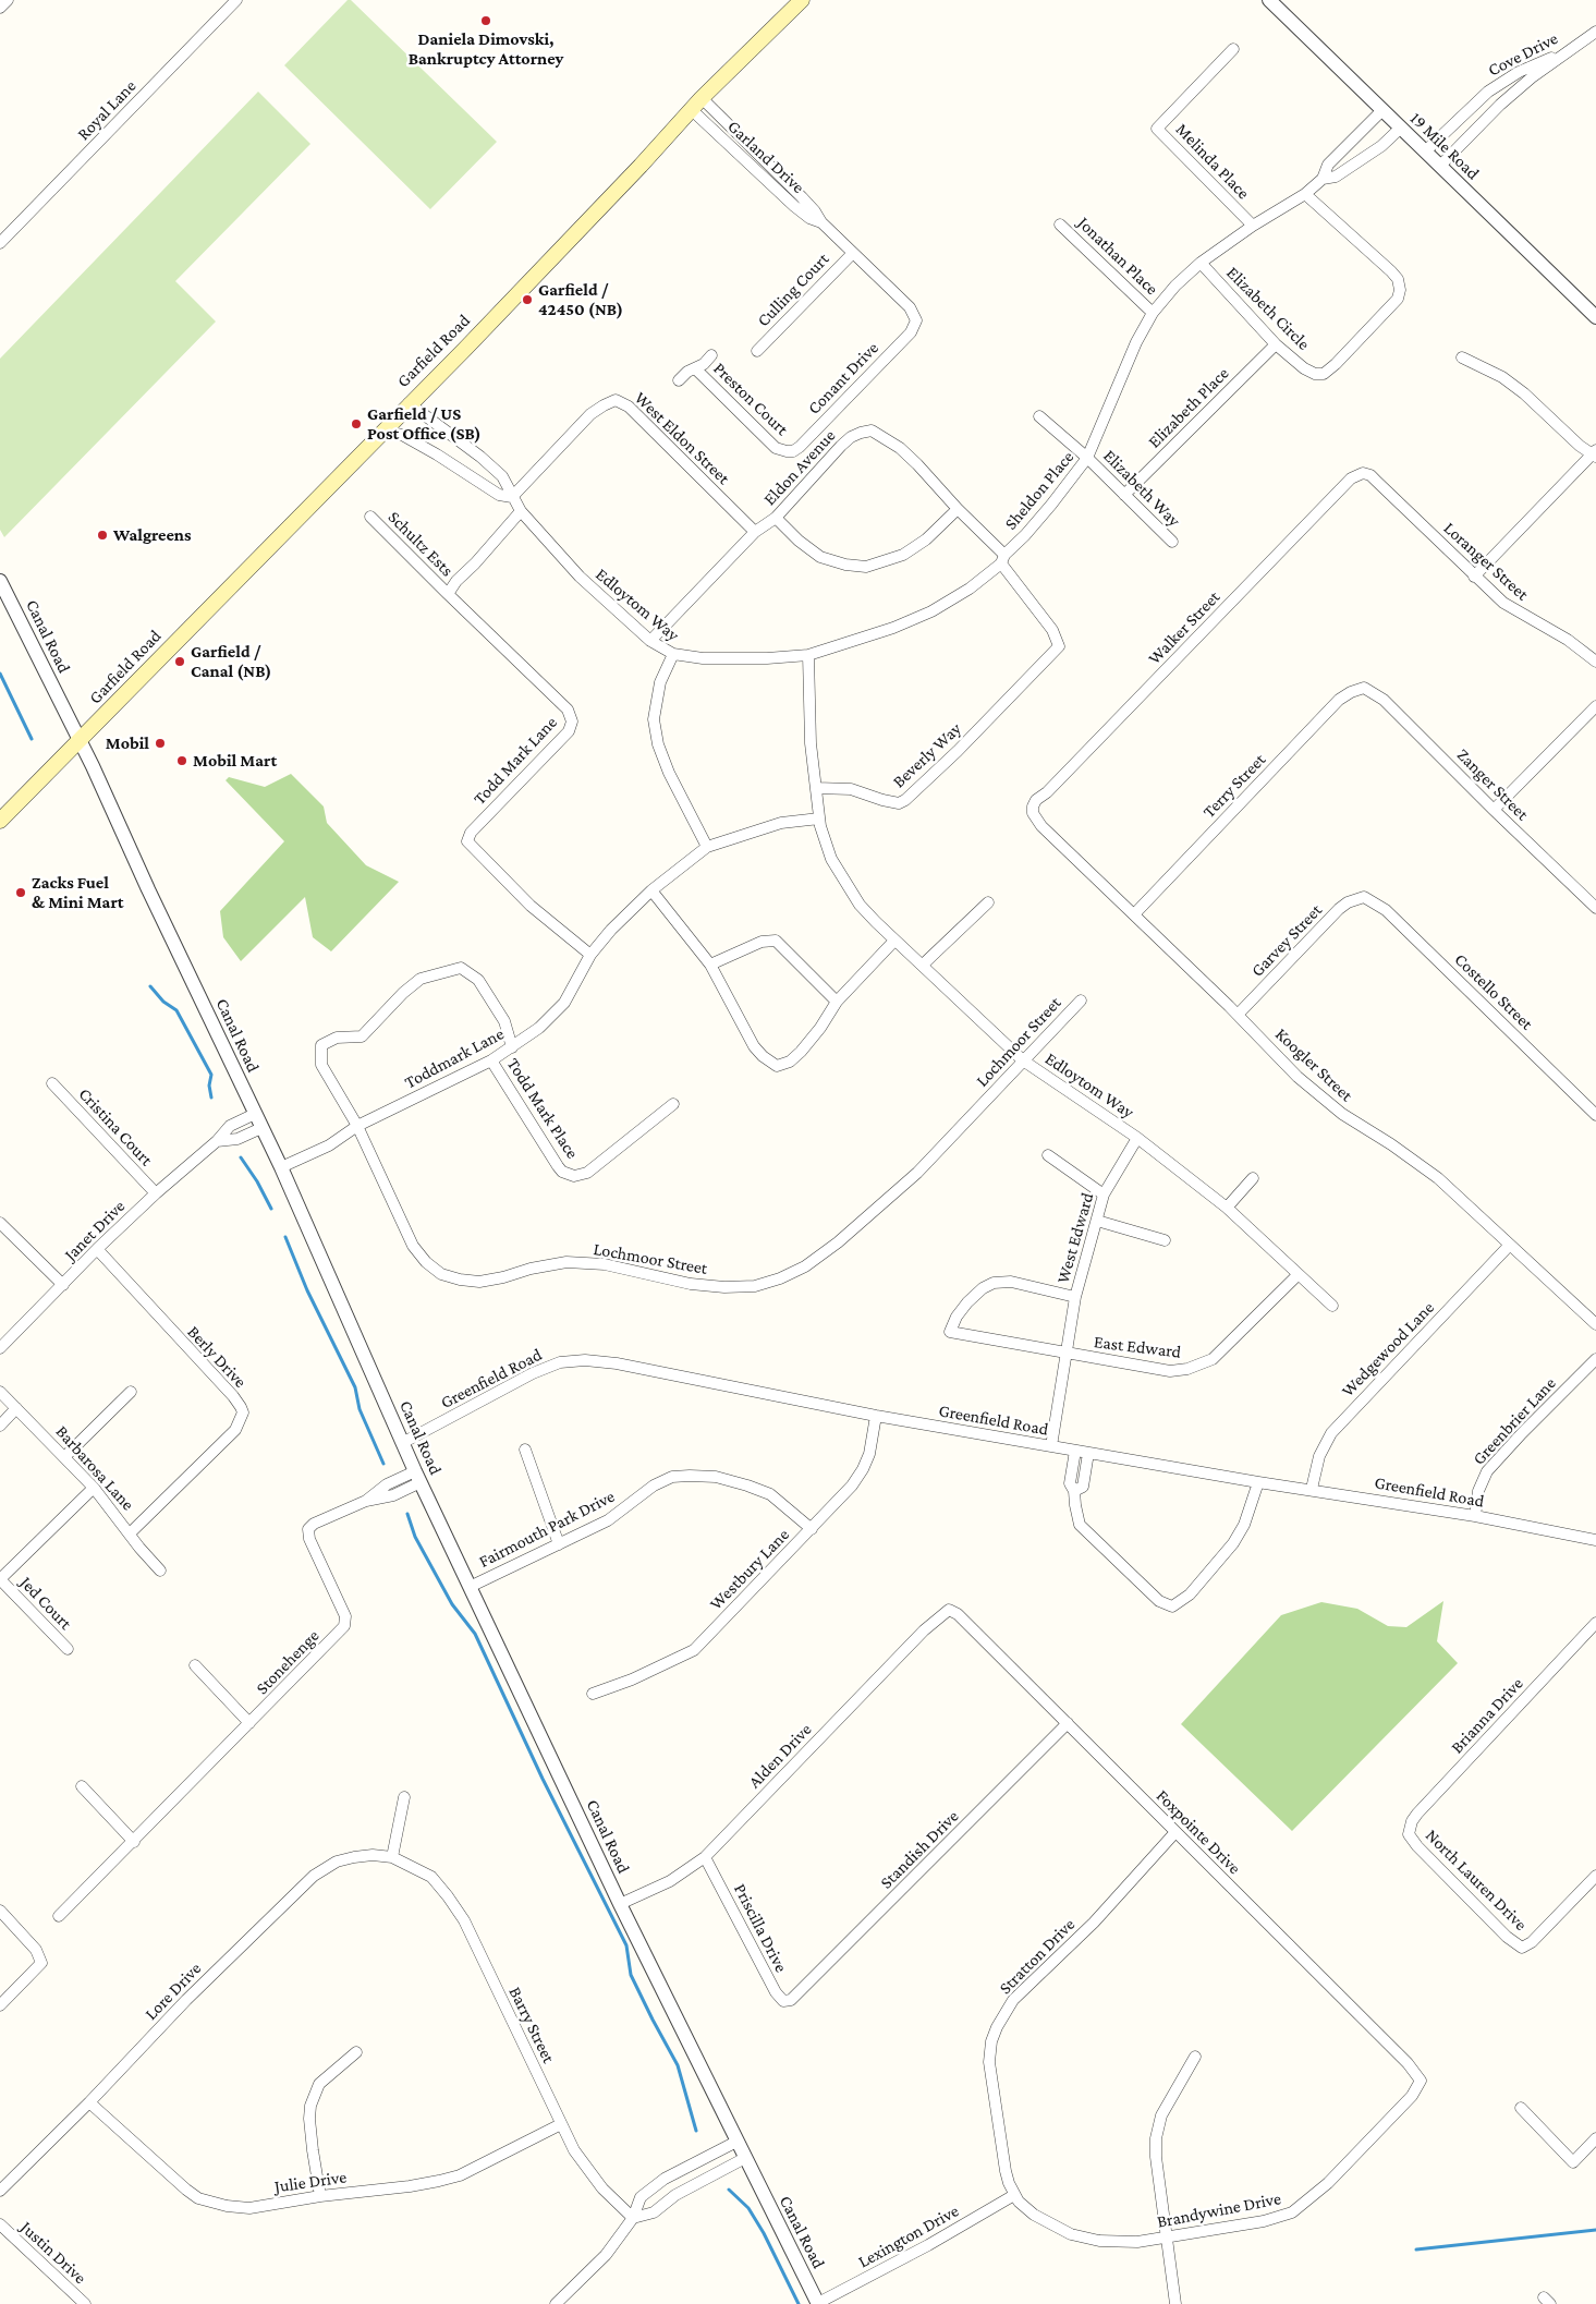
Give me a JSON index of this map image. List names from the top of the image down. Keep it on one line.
{"streets":{"main road":["Garfield Road"],"street":["Cove Drive","Royal Lane","19 Mile Road","Garland Drive","Melinda Place","Jonathan Place","Culling Court","Elizabeth Circle","Conant Drive","Preston Court","Elizabeth Place","West Eldon Street","Eldon Avenue","Elizabeth Way","Sheldon Place","Schultz Ests","Loranger Street","Edloytom Way","Walker Street","Canal Road","Beverly Way","Todd Mark Lane","Zanger Street","Terry Street","Garvey Street","Costello Street","Lochmoor Street","Toddmark Lane","Koogler Street","Todd Mark Place","Cristina Court","Janet Drive","West Edward","East Edward","Wedgewood Lane","Berly Drive","Greenfield Road","Greenbrier Lane","Barbarosa Lane","Fairmouth Park Drive","Westbury Lane","Jed Court","Stonehenge","Brianna Drive","Alden Drive","Foxpointe Drive","Standish Drive","North Lauren Drive","Priscilla Drive","Stratton Drive","Lore Drive","Barry Street","Julie Drive","Brandywine Drive","Lexington Drive","Justin Drive"]},"crossings":[["Cove Drive","19 Mile Road"],["19 Mile Road","Sheldon Place"],["Garland Drive","Culling Court"],["Garland Drive","Garfield Road"],["Garland Drive","Conant Drive"],["Melinda Place","Sheldon Place"],["Jonathan Place","Sheldon Place"],["Elizabeth Circle","Elizabeth Place"],["Elizabeth Circle","Sheldon Place"],["Garfield Road","Edloytom Way"],["Garfield Road","Canal Road"],["Conant Drive","Preston Court"],["Elizabeth Place","Elizabeth Way"],["West Eldon Street","Eldon Avenue"],["West Eldon Street","Edloytom Way"],["Eldon Avenue","Sheldon Place"],["Eldon Avenue","Edloytom Way"],["Eldon Avenue","Beverly Way"],["Elizabeth Way","Sheldon Place"],["Sheldon Place","Edloytom Way"],["Sheldon Place","Beverly Way"],["Schultz Ests","Todd Mark Lane"],["Loranger Street","Walker Street"],["Edloytom Way","Beverly Way"],["Edloytom Way","Lochmoor Street"],["Edloytom Way","West Edward"],["Edloytom Way","East Edward"],["Walker Street","Koogler Street"],["Canal Road","Toddmark Lane"],["Canal Road","Janet Drive"],["Canal Road","Greenfield Road"],["Canal Road","Fairmouth Park Drive"],["Canal Road","Stonehenge"],["Canal Road","Alden Drive"],["Canal Road","Lexington Drive"],["Todd Mark Lane","Toddmark Lane"],["Zanger Street","Terry Street"],["Terry Street","Koogler Street"],["Garvey Street","Costello Street"],["Garvey Street","Koogler Street"],["Lochmoor Street","Toddmark Lane"],["Toddmark Lane","Todd Mark Place"],["Koogler Street","Wedgewood Lane"],["Cristina Court","Janet Drive"],["Janet Drive","Berly Drive"],["West Edward","East Edward"],["West Edward","Greenfield Road"],["Wedgewood Lane","Greenfield Road"],["Berly Drive","Barbarosa Lane"],["Greenfield Road","Greenbrier Lane"],["Greenfield Road","Westbury Lane"],["Fairmouth Park Drive","Westbury Lane"],["Brianna Drive","North Lauren Drive"],["Alden Drive","Foxpointe Drive"],["Alden Drive","Priscilla Drive"],["Foxpointe Drive","Standish Drive"],["Foxpointe Drive","Stratton Drive"],["Foxpointe Drive","Brandywine Drive"],["Standish Drive","Priscilla Drive"],["Stratton Drive","Brandywine Drive"],["Stratton Drive","Lexington Drive"],["Lore Drive","Barry Street"],["Lore Drive","Julie Drive"],["Barry Street","Julie Drive"],["Brandywine Drive","Lexington Drive"]],"places":["Daniela Dimovski, Bankruptcy Attorney","Garfield / 42450 (NB)","Garfield / US Post Office (SB)","Walgreens","Garfield / Canal (NB)","Mobil","Mobil Mart","Zacks Fuel & Mini Mart"]}
